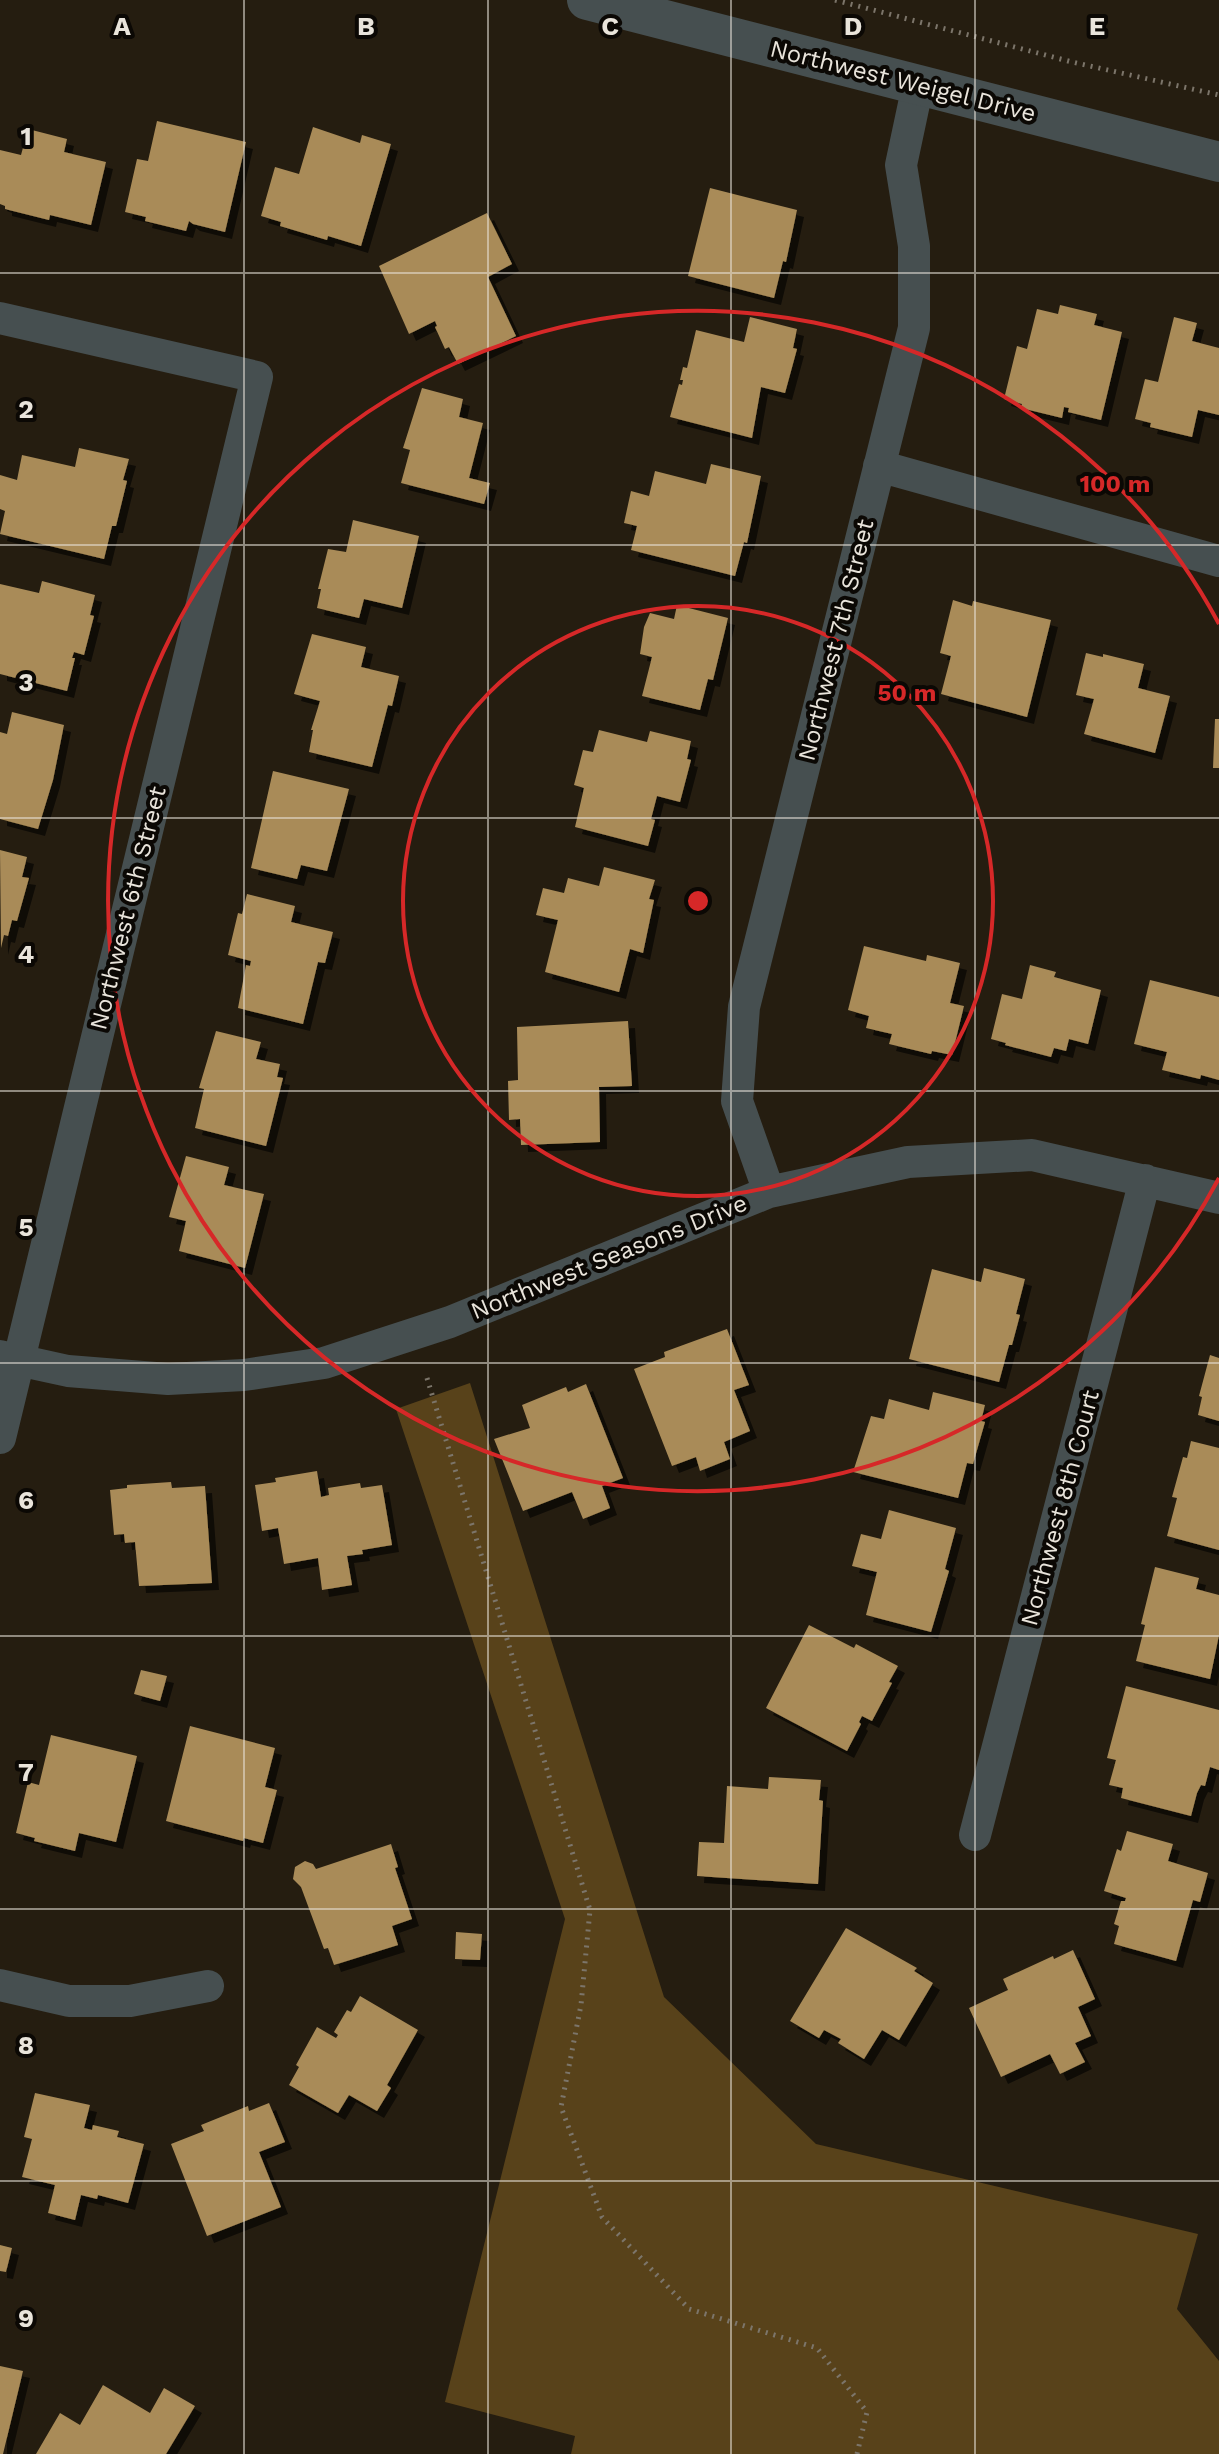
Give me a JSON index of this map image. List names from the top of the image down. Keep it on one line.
{"streets":{"street":["Northwest Weigel Drive","Northwest 7th Street","Northwest 6th Street","Northwest Seasons Drive","Northwest 8th Court"]},"crossings":[["Northwest Weigel Drive","Northwest 7th Street"],["Northwest 7th Street","Northwest Seasons Drive"],["Northwest 6th Street","Northwest Seasons Drive"],["Northwest Seasons Drive","Northwest 8th Court"]],"grid":{"columns":["A","B","C","D","E"],"rows":["1","2","3","4","5","6","7","8","9"]},"rings":["100 m","50 m"]}
